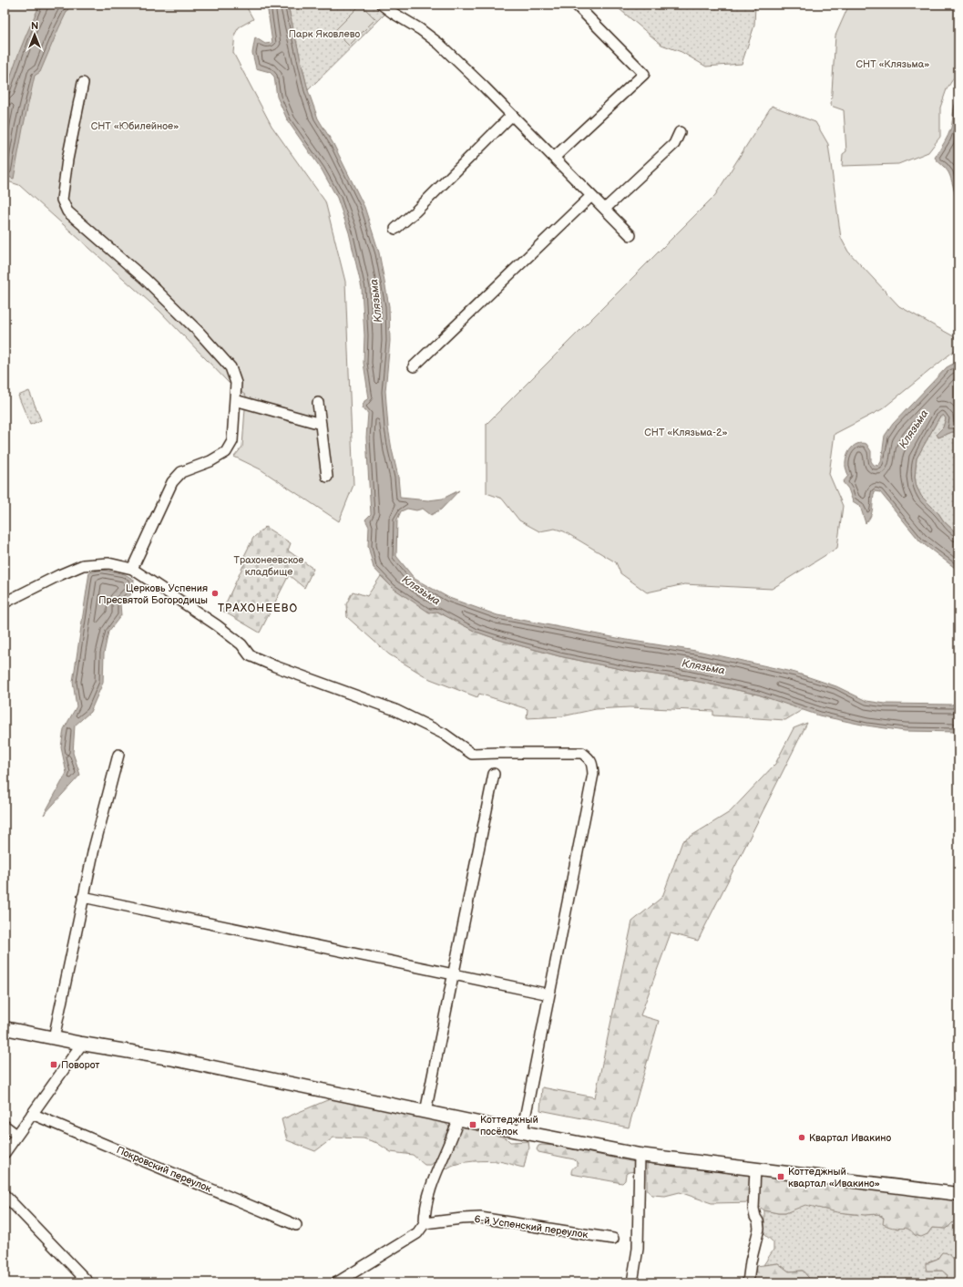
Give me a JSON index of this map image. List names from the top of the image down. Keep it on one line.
{"streets":{"street":["Покровский переулок","6-й Успенский переулок"]},"districts":["ТРАХОНЕЕВО"],"water":["Клязьма"],"parks":["Парк Яковлево","СНТ «Клязьма»","СНТ «Юбилейное»","СНТ «Клязьма-2»","Трахонеевское кладбище"],"places":{"other":["Церковь Успения Пресвятой Богородицы","Квартал Ивакино"],"transit":["Поворот","Коттеджный посёлок","Коттеджный квартал «Ивакино»"]},"north":"top"}
